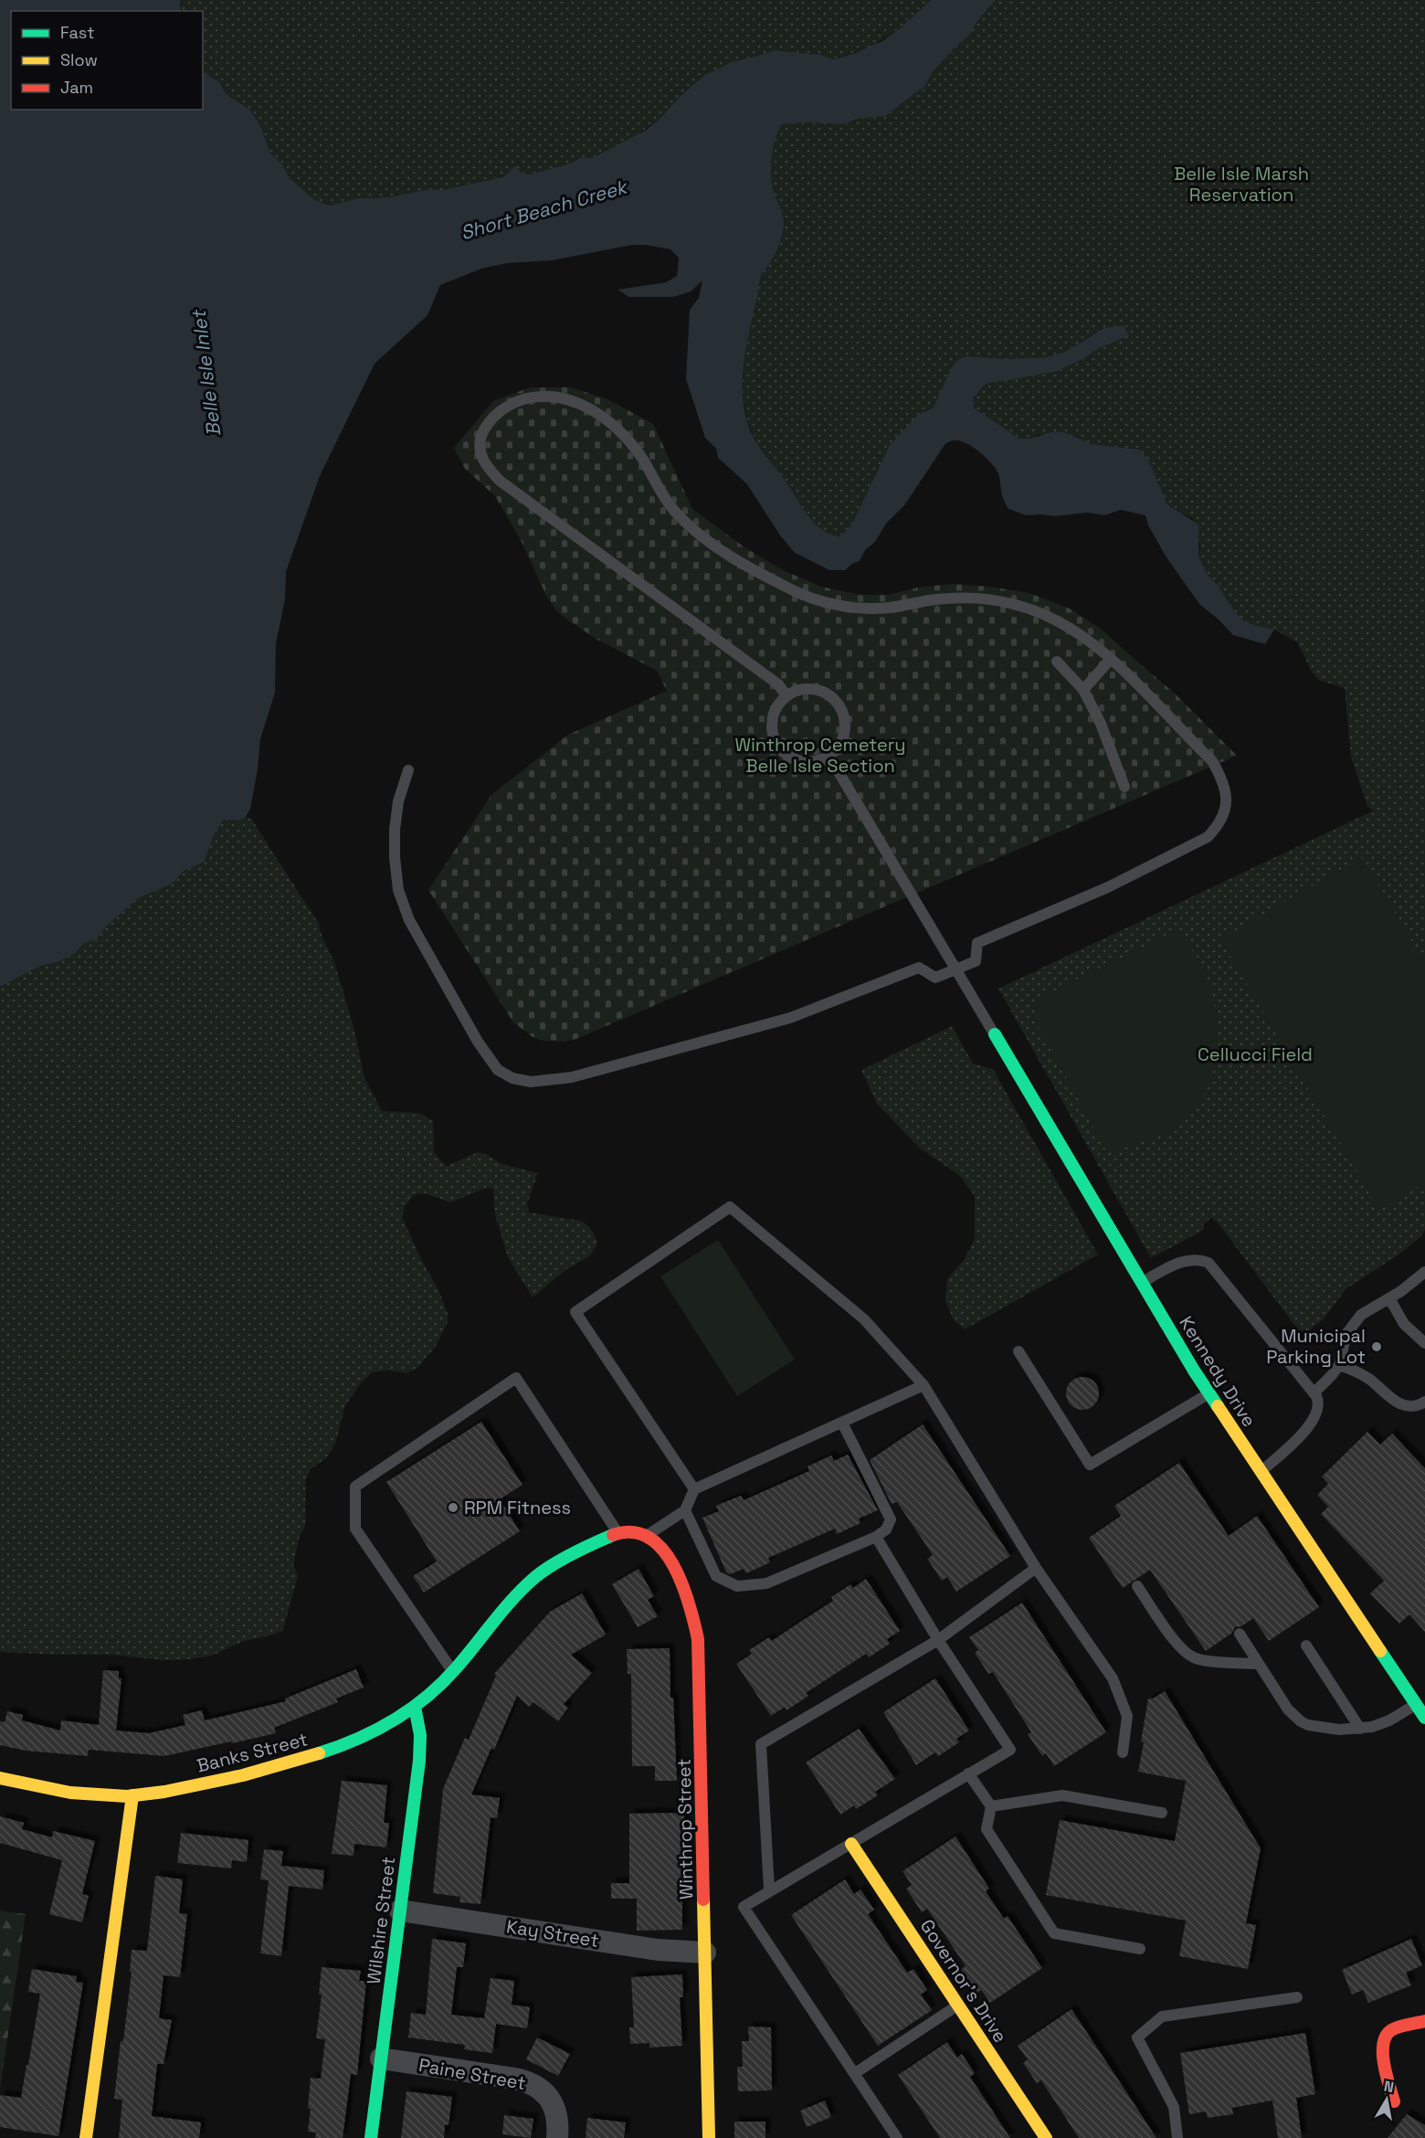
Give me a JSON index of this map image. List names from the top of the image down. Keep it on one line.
{"streets":{"street":["Kennedy Drive","Banks Street","Winthrop Street","Wilshire Street","Kay Street","Governor's Drive","Paine Street"]},"crossings":[["Banks Street","Winthrop Street"],["Banks Street","Wilshire Street"],["Winthrop Street","Kay Street"],["Wilshire Street","Kay Street"],["Wilshire Street","Paine Street"]],"water":["Short Beach Creek","Belle Isle Inlet"],"parks":["Belle Isle Marsh Reservation","Winthrop Cemetery Belle Isle Section","Cellucci Field"],"places":["Municipal Parking Lot","RPM Fitness"],"legend":["Fast","Slow","Jam"],"north":"top"}
